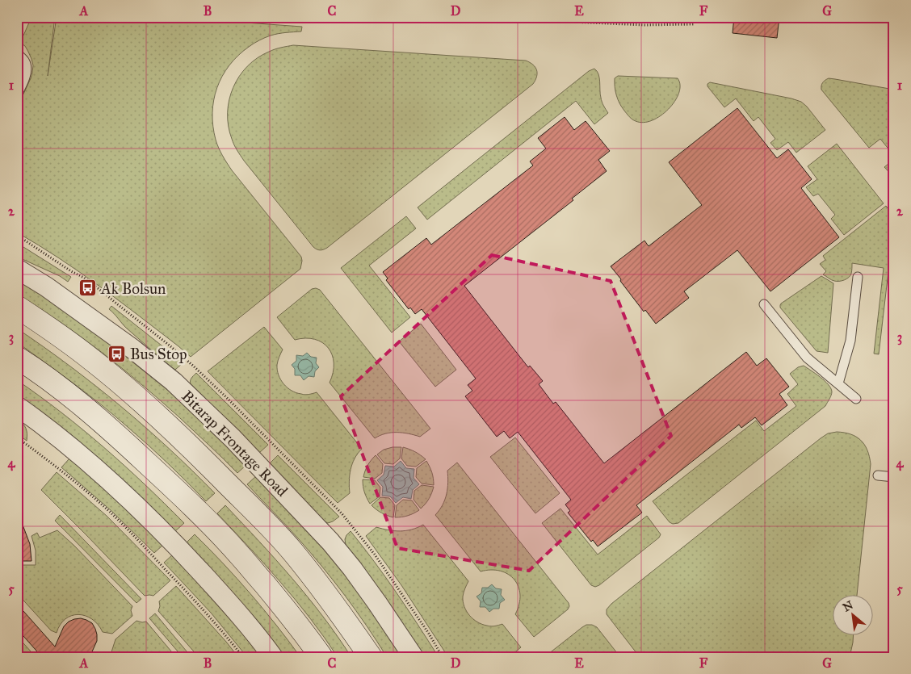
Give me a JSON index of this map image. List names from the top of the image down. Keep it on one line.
{"streets":{"street":["Bitarap Frontage Road"]},"places":{"bus stop":["Ak Bolsun","Bus Stop"]},"north":"top left","grid":{"columns":["A","B","C","D","E","F","G"],"rows":["1","2","3","4","5"]}}
